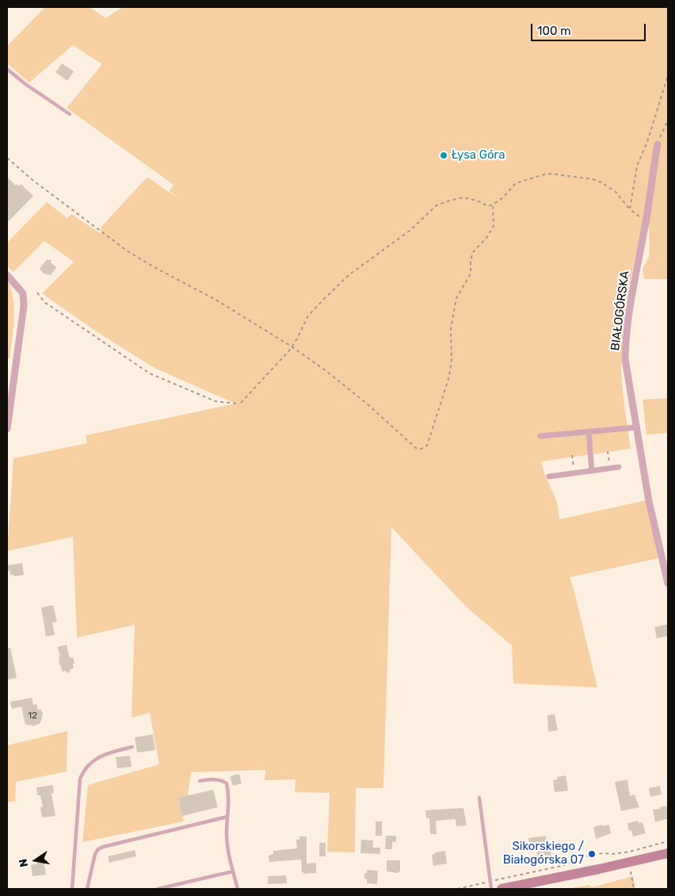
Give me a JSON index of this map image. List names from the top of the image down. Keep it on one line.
{"streets":{"street":["BIAŁOGÓRSKA"]},"places":["Łysa Góra","Sikorskiego / Białogórska 07"],"house_numbers":["12"],"scale_bar":"100 m","north":"left"}
